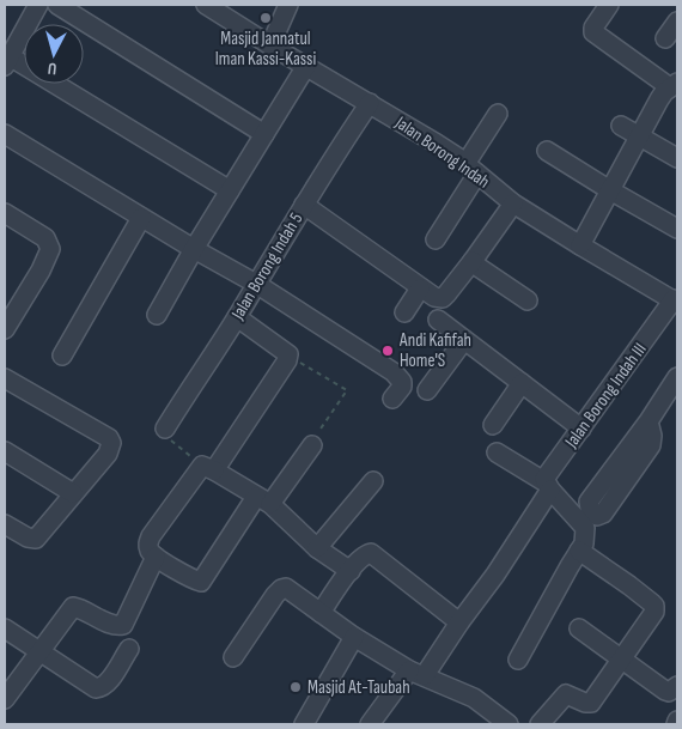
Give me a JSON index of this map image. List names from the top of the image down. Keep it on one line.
{"streets":{"street":["Jalan Borong Indah","Jalan Borong Indah 5","Jalan Borong Indah III"]},"crossings":[["Jalan Borong Indah","Jalan Borong Indah 5"],["Jalan Borong Indah","Jalan Borong Indah III"]],"places":["Masjid Jannatul Iman Kassi-Kassi","Andi Kafifah Home'S","Masjid At-Taubah"],"north":"bottom"}
